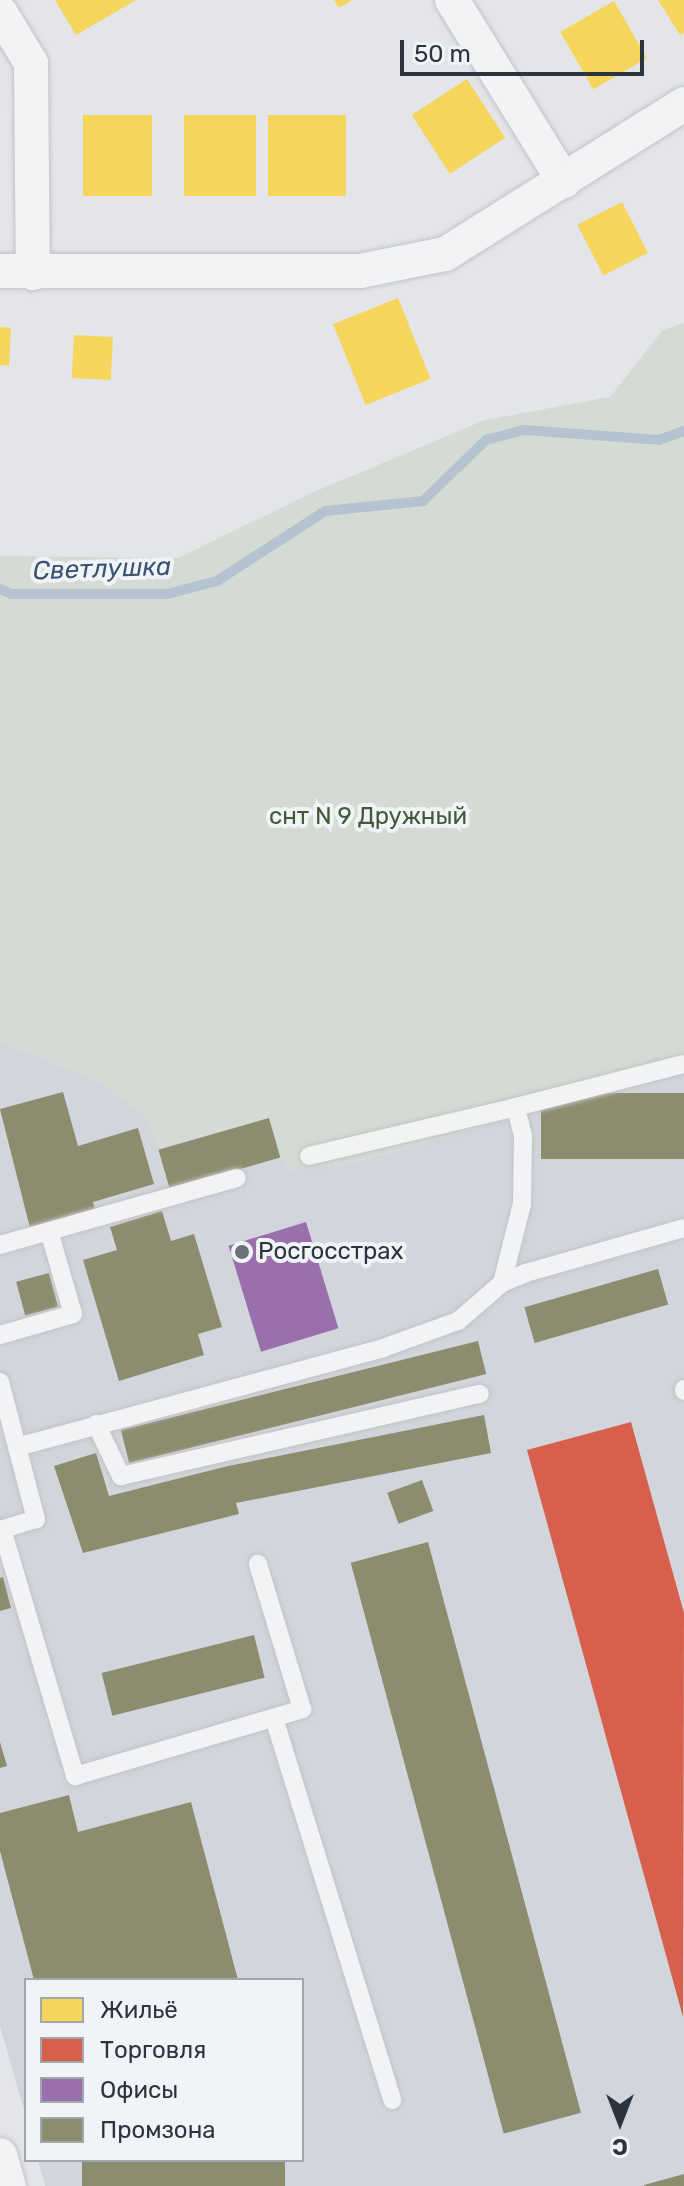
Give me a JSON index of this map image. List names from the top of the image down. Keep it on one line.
{"water":["Светлушка"],"parks":["снт N 9 Дружный"],"places":["Росгосстрах"],"legend":["Жильё","Торговля","Офисы","Промзона"],"scale_bar":"50 m","north":"bottom"}
